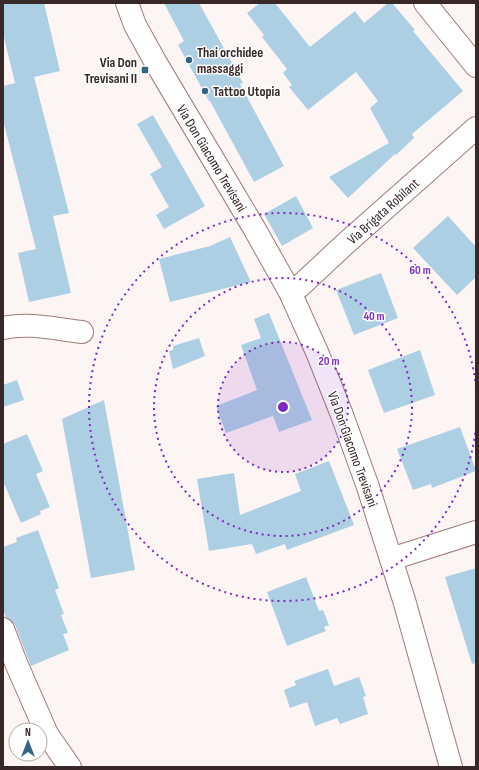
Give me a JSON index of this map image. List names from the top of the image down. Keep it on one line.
{"streets":{"street":["Via Don Giacomo Trevisani","Via Brigata Robilant"]},"crossings":[["Via Don Giacomo Trevisani","Via Brigata Robilant"]],"places":{"other":["Thai orchidee massaggi","Tattoo Utopia"],"transit":["Via Don Trevisani II"]},"north":"top","rings":["60 m","40 m","20 m"]}
